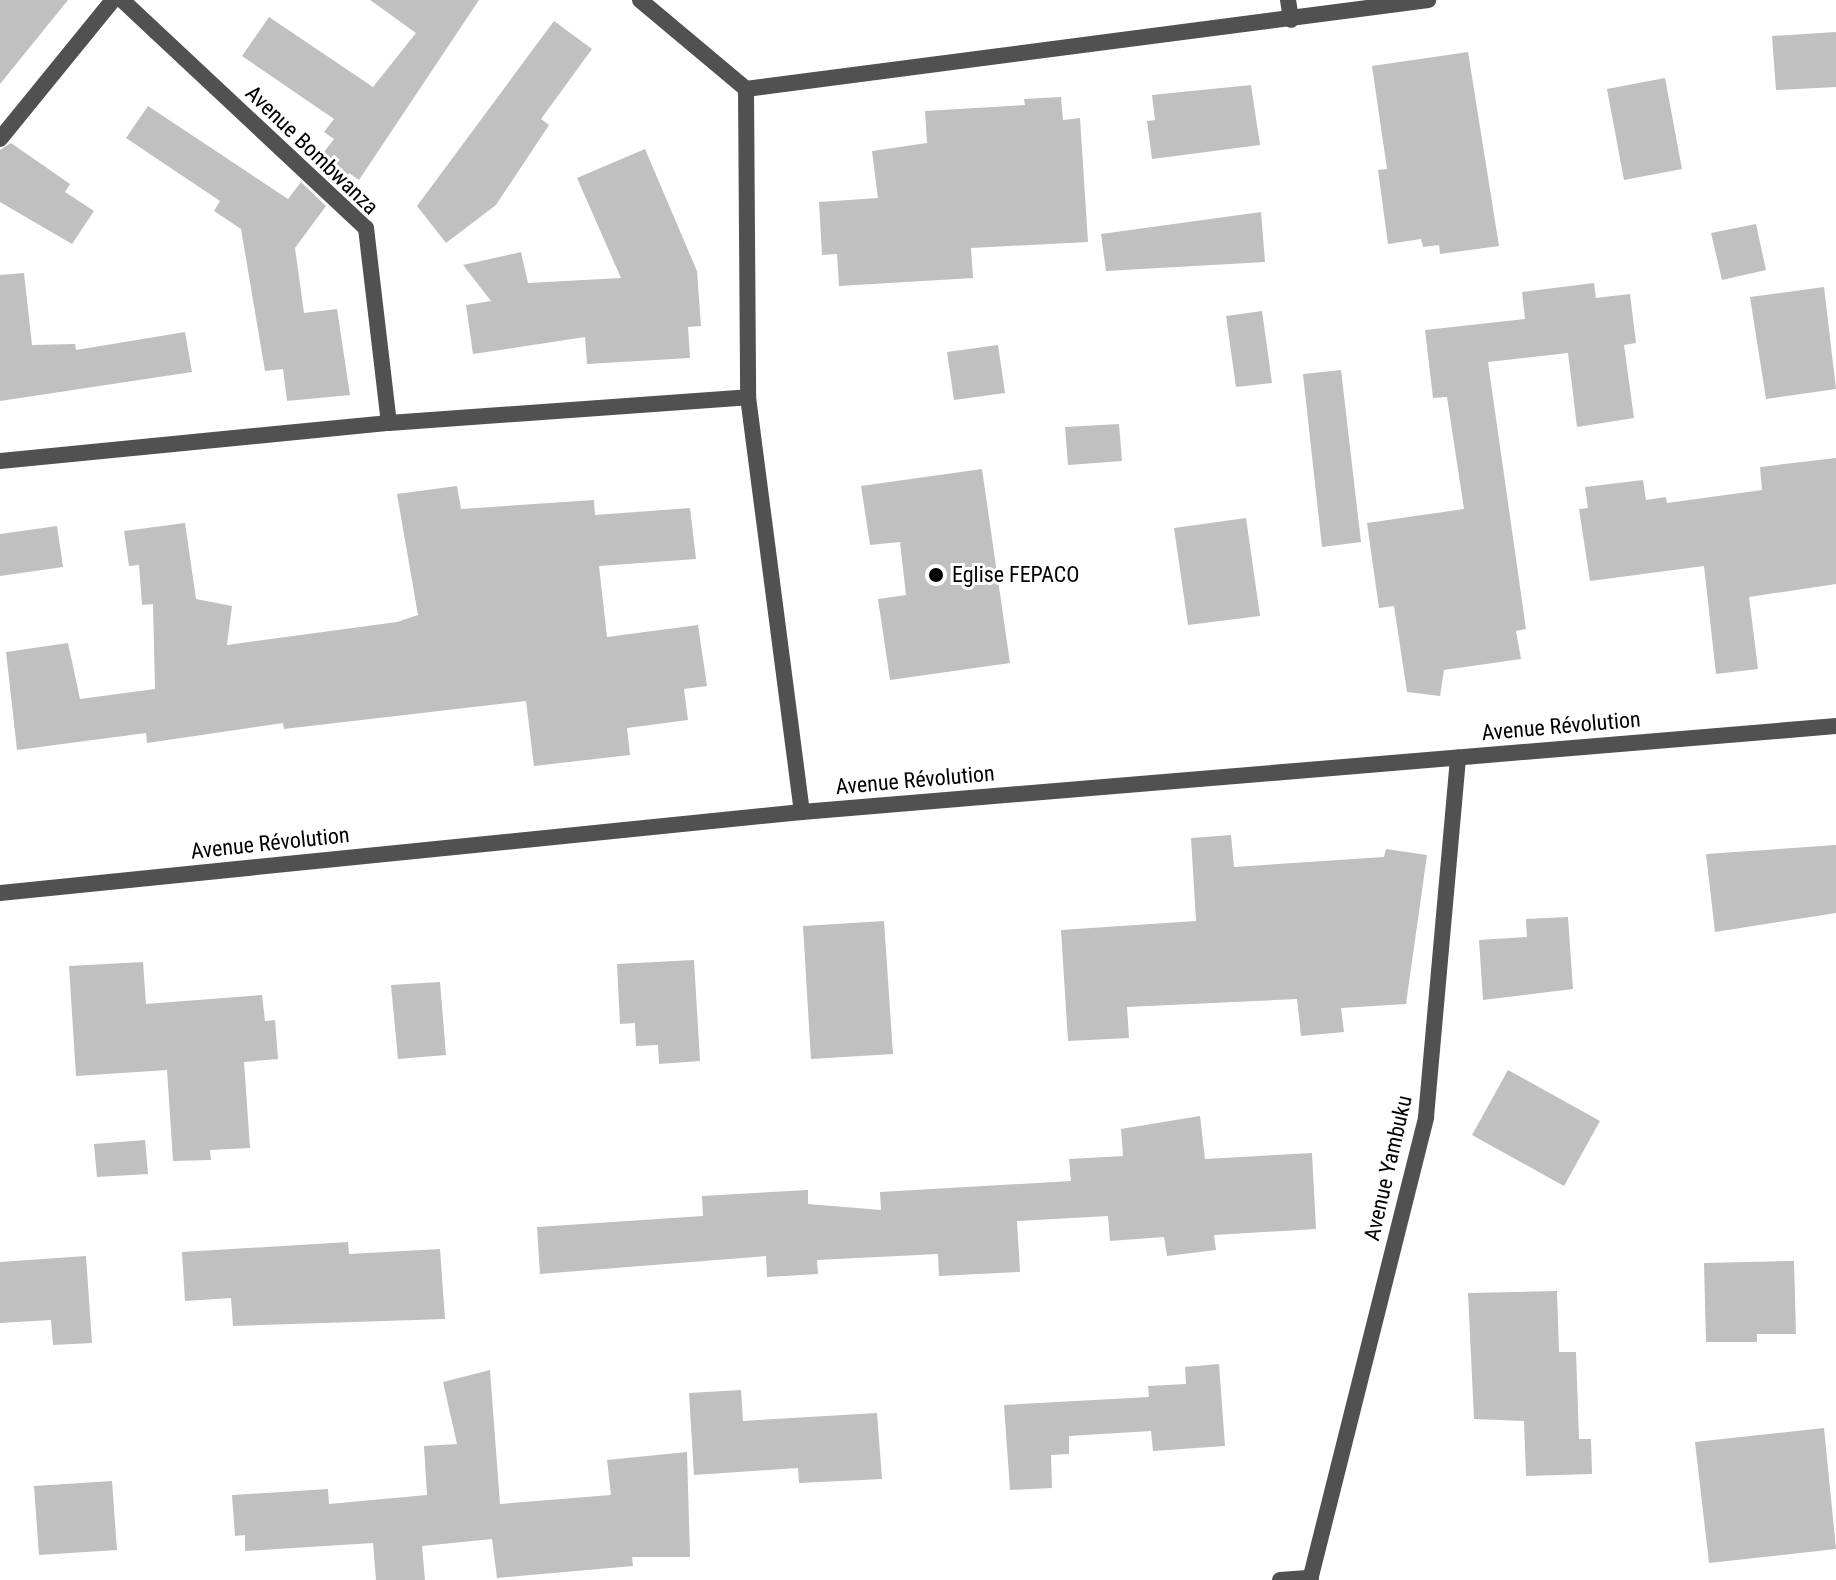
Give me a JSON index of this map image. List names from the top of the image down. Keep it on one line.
{"streets":{"street":["Avenue Bombwanza","Avenue Révolution","Avenue Yambuku"]},"crossings":[["Avenue Révolution","Avenue Yambuku"]],"places":["Eglise FEPACO"]}
